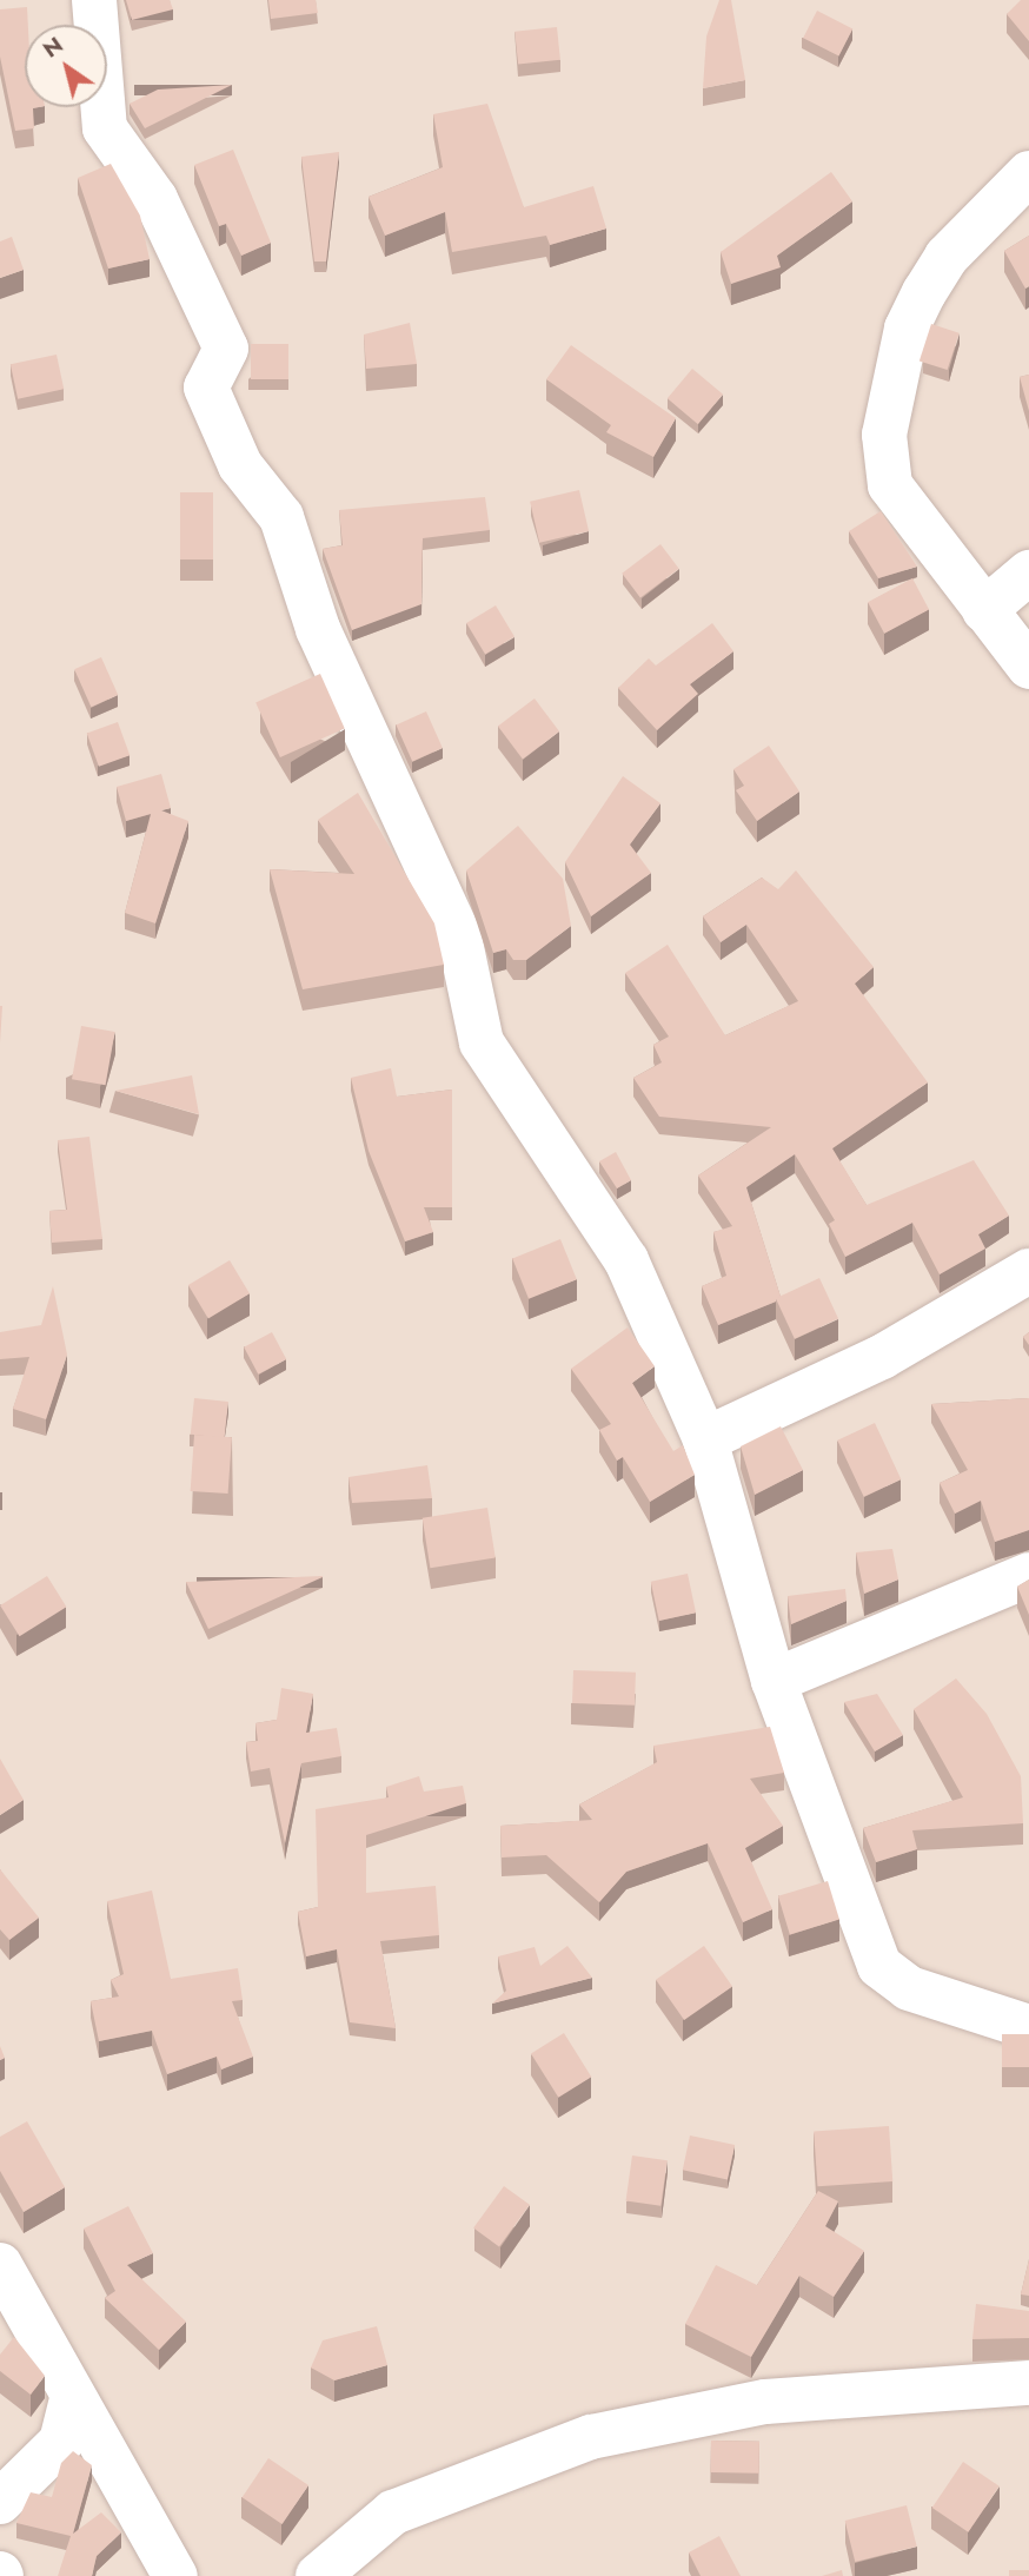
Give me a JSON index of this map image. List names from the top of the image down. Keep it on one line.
{"north":"top left"}
